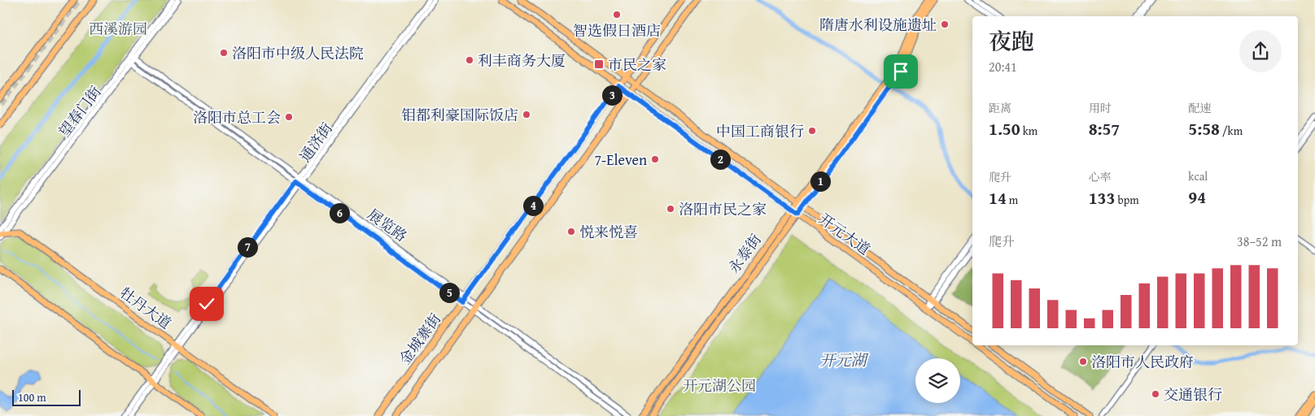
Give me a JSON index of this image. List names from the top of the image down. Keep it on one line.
{"streets":{"main road":["开元大道","永泰街","牡丹大道","金城寨街"],"street":["望春门街","通济街","展览路"]},"crossings":[["望春门街","展览路"],["望春门街","牡丹大道"],["通济街","展览路"],["通济街","牡丹大道"],["展览路","金城寨街"],["开元大道","永泰街"],["开元大道","金城寨街"]],"water":["开元湖"],"parks":["西溪游园","开元湖公园"],"places":{"other":["智选假日酒店","隋唐水利设施遗址","洛阳市中级人民法院","利丰商务大厦","钼都利豪国际饭店","洛阳市总工会","中国工商银行","7-Eleven","洛阳市民之家","悦来悦喜","洛阳市人民政府","交通银行"],"transit":["市民之家"]},"scale_bar":"100 m","page":{"heading":["夜跑","20:41"],"pins":["3","2","1","4","6","7","5"],"stats":[["距离","1.50 km"],["用时","8:57"],["配速","5:58 /km"],["爬升","14 m"],["心率","133 bpm"],["kcal","94"]],"chart":["爬升","38–52 m"],"scale":"100 m"}}
